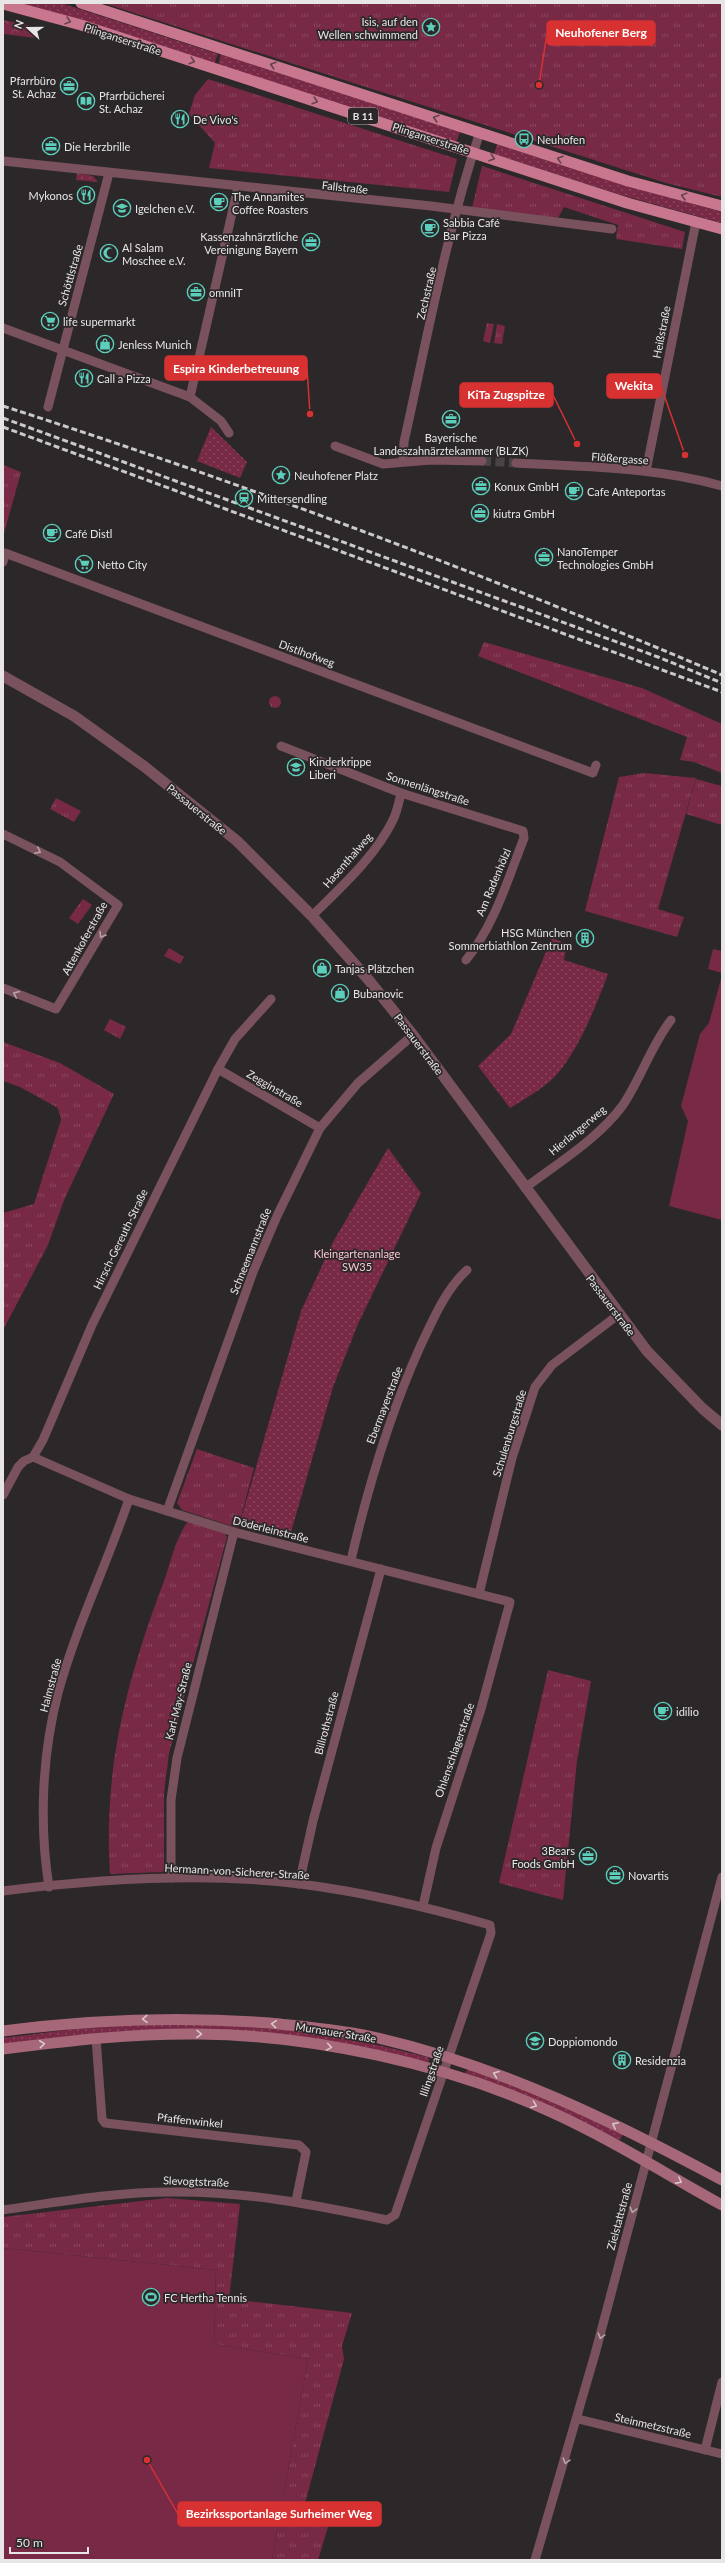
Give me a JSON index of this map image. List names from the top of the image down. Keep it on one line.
{"streets":{"main road":["Plinganserstraße","B 11","Murnauer Straße"],"street":["Fallstraße","Schöttlstraße","Zechstraße","Heißstraße","Flößergasse","Distlhofweg","Sonnenlängstraße","Passauerstraße","Hasenthalweg","Am Radenhölzl","Attenkoferstraße","Zegginstraße","Hierlangerweg","Hirsch-Gereuth-Straße","Schneemannstraße","Ebermayerstraße","Schulenburgstraße","Döderleinstraße","Halmstraße","Karl-May-Straße","Billrothstraße","Ohlenschlagerstraße","Hermann-von-Sicherer-Straße","Illingstraße","Pfaffenwinkel","Slevogtstraße","Zielstattstraße","Steinmetzstraße"]},"crossings":[["Plinganserstraße","Zechstraße"],["Plinganserstraße","Heißstraße"],["Fallstraße","Schöttlstraße"],["Fallstraße","Zechstraße"],["Heißstraße","Flößergasse"],["Sonnenlängstraße","Hasenthalweg"],["Sonnenlängstraße","Am Radenhölzl"],["Passauerstraße","Hasenthalweg"],["Passauerstraße","Hierlangerweg"],["Passauerstraße","Schneemannstraße"],["Passauerstraße","Schulenburgstraße"],["Zegginstraße","Hirsch-Gereuth-Straße"],["Zegginstraße","Schneemannstraße"],["Hirsch-Gereuth-Straße","Döderleinstraße"],["Schneemannstraße","Döderleinstraße"],["Ebermayerstraße","Döderleinstraße"],["Schulenburgstraße","Döderleinstraße"],["Döderleinstraße","Halmstraße"],["Döderleinstraße","Karl-May-Straße"],["Döderleinstraße","Billrothstraße"],["Döderleinstraße","Ohlenschlagerstraße"],["Halmstraße","Hermann-von-Sicherer-Straße"],["Karl-May-Straße","Hermann-von-Sicherer-Straße"],["Billrothstraße","Hermann-von-Sicherer-Straße"],["Ohlenschlagerstraße","Hermann-von-Sicherer-Straße"],["Hermann-von-Sicherer-Straße","Illingstraße"],["Murnauer Straße","Illingstraße"],["Murnauer Straße","Pfaffenwinkel"],["Murnauer Straße","Zielstattstraße"],["Illingstraße","Slevogtstraße"],["Pfaffenwinkel","Slevogtstraße"],["Zielstattstraße","Steinmetzstraße"]],"one_way":["Zielstattstraße"],"parks":["Kleingartenanlage SW35"],"places":{"place":["Isis, auf den Wellen schwimmend","Neuhofener Platz"],"other":["Neuhofener Berg","Espira Kinderbetreuung","KiTa Zugspitze","Wekita","Bezirkssportanlage Surheimer Weg"],"office":["Pfarrbüro St. Achaz","Die Herzbrille","Kassenzahnärztliche Vereinigung Bayern","omniIT","Bayerische Landeszahnärztekammer (BLZK)","Konux GmbH","kiutra GmbH","NanoTemper Technologies GmbH","3Bears Foods GmbH","Novartis"],"library":["Pfarrbücherei St. Achaz"],"restaurant":["De Vivo's","Mykonos","Call a Pizza"],"bus stop":["Neuhofen"],"cafe":["The Annamites Coffee Roasters","Sabbia Café Bar Pizza","Cafe Anteportas","Café Distl","idilio"],"school or university":["Igelchen e.V.","Kinderkrippe Liberi","Doppiomondo"],"mosque":["Al Salam Moschee e.V."],"supermarket":["life supermarkt","Netto City"],"shop":["Jenless Munich","Tanjas Plätzchen","Bubanovic"],"station":["Mittersendling"],"building":["HSG München Sommerbiathlon Zentrum","Residenzia"],"sports":["FC Hertha Tennis"]},"scale_bar":"50 m","north":"left"}
